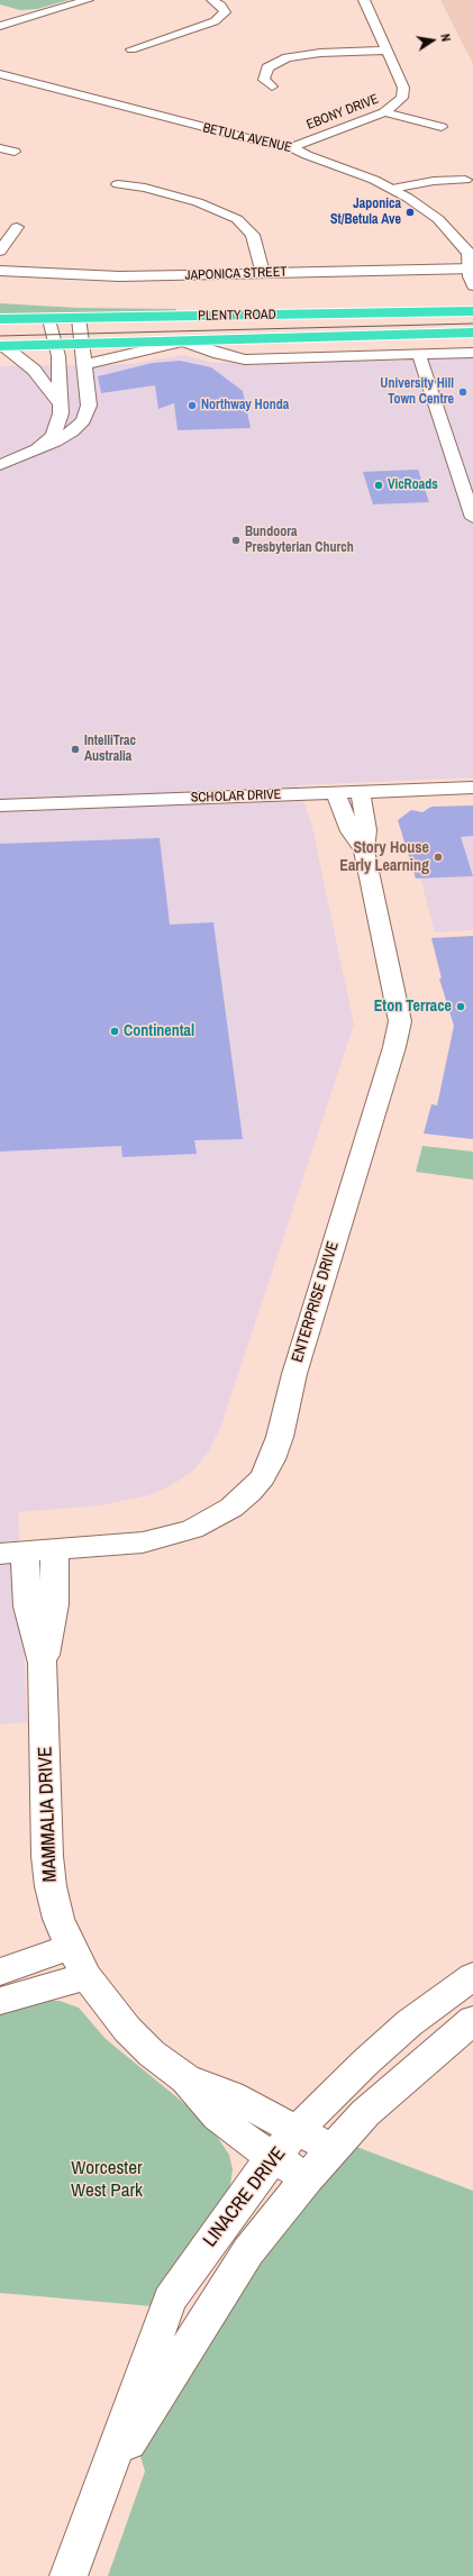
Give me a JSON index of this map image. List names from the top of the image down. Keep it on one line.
{"streets":{"highway":["PLENTY ROAD"],"street":["EBONY DRIVE","BETULA AVENUE","JAPONICA STREET","SCHOLAR DRIVE","ENTERPRISE DRIVE","MAMMALIA DRIVE","LINACRE DRIVE"]},"crossings":[["EBONY DRIVE","BETULA AVENUE"],["BETULA AVENUE","JAPONICA STREET"],["SCHOLAR DRIVE","ENTERPRISE DRIVE"],["ENTERPRISE DRIVE","MAMMALIA DRIVE"],["MAMMALIA DRIVE","LINACRE DRIVE"]],"parks":["Worcester West Park"],"places":["Japonica St/Betula Ave","University Hill Town Centre","Northway Honda","VicRoads","Bundoora Presbyterian Church","IntelliTrac Australia","Story House Early Learning","Eton Terrace","Continental"],"north":"right"}
